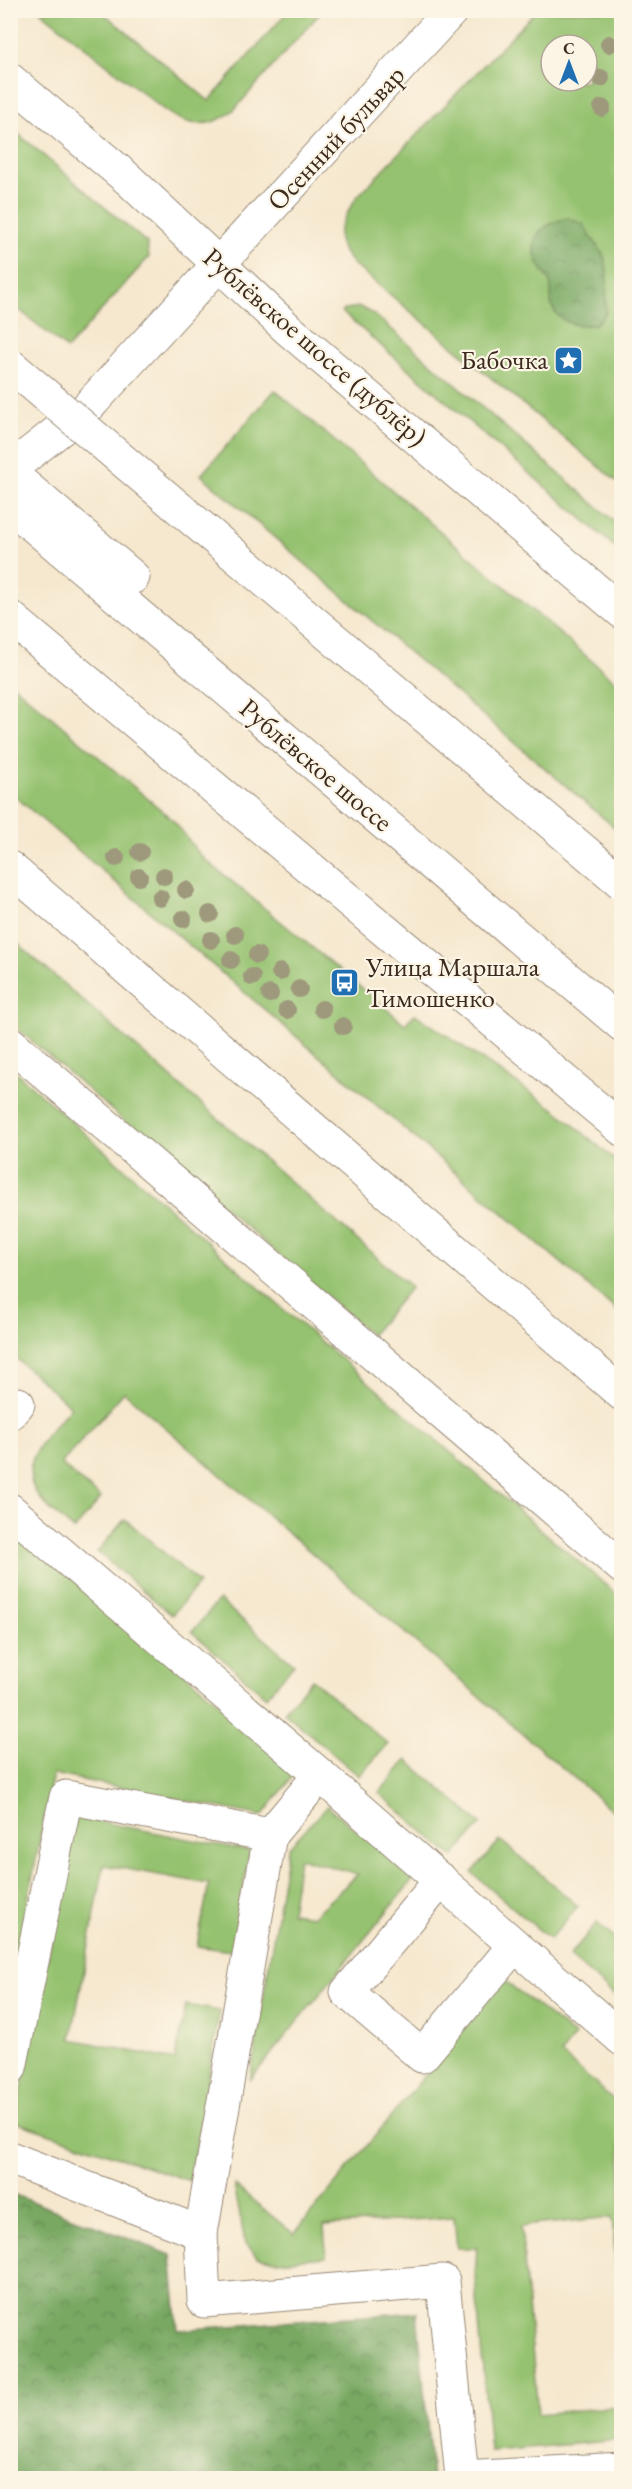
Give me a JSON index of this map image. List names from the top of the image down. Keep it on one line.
{"streets":{"main road":["Осенний бульвар","Рублёвское шоссе (дублёр)","Рублёвское шоссе"]},"crossings":[["Осенний бульвар","Рублёвское шоссе (дублёр)"]],"places":{"place":["Бабочка"],"bus stop":["Улица Маршала Тимошенко"]},"north":"top"}
